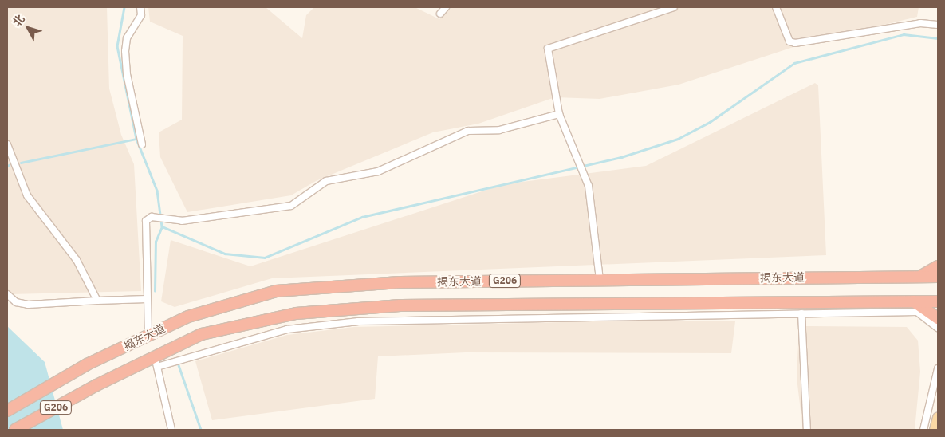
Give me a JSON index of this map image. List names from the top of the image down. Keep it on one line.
{"streets":{"highway":["揭东大道","G206"]},"north":"top left"}
